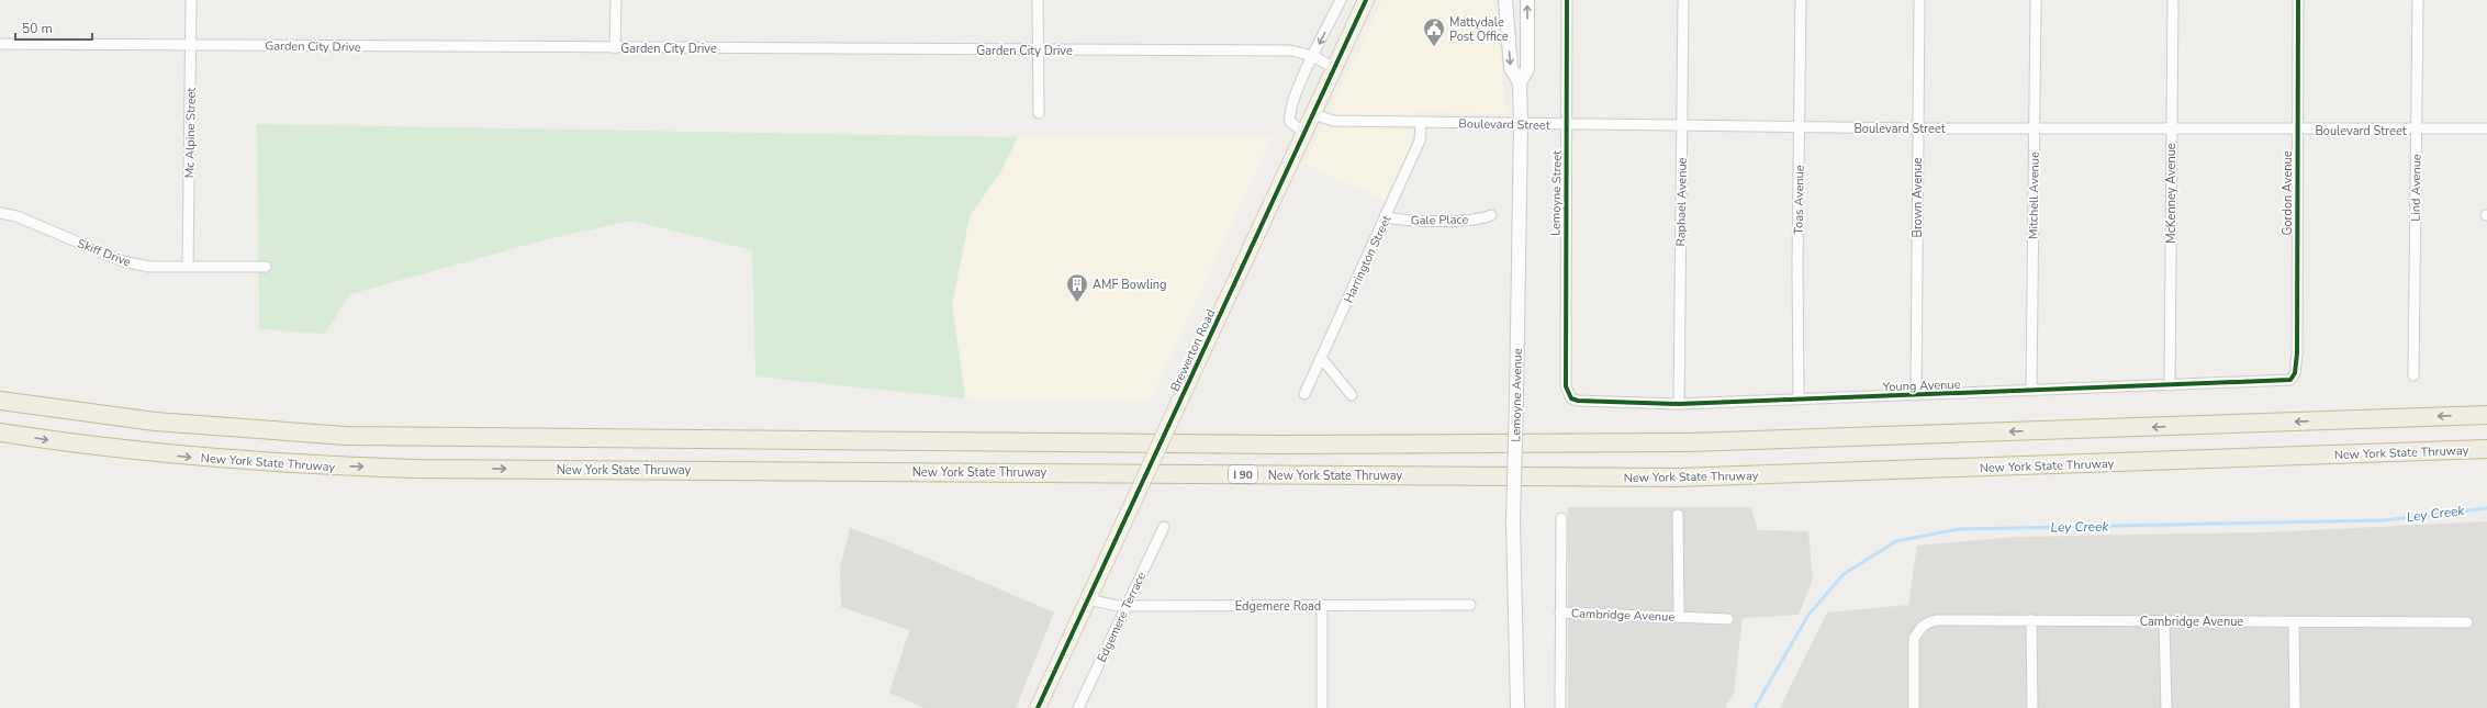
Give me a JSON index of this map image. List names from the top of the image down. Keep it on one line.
{"streets":{"highway":["New York State Thruway","I 90"],"main road":["Brewerton Road"],"street":["Garden City Drive","Boulevard Street","Mc Alpine Street","Lind Avenue","Lemoyne Street","McKenney Avenue","Gordon Avenue","Mitchell Avenue","Brown Avenue","Toas Avenue","Raphael Avenue","Gale Place","Skiff Drive","Harrington Street","Young Avenue","Lemoyne Avenue","Edgemere Road","Cambridge Avenue","Edgemere Terrace"]},"crossings":[["Garden City Drive","Mc Alpine Street"],["Garden City Drive","Brewerton Road"],["Boulevard Street","Lind Avenue"],["Boulevard Street","Lemoyne Street"],["Boulevard Street","McKenney Avenue"],["Boulevard Street","Gordon Avenue"],["Boulevard Street","Mitchell Avenue"],["Boulevard Street","Brown Avenue"],["Boulevard Street","Toas Avenue"],["Boulevard Street","Raphael Avenue"],["Boulevard Street","Harrington Street"],["Boulevard Street","Brewerton Road"],["Boulevard Street","Lemoyne Avenue"],["Mc Alpine Street","Skiff Drive"],["Lemoyne Street","Young Avenue"],["McKenney Avenue","Young Avenue"],["Gordon Avenue","Young Avenue"],["Mitchell Avenue","Young Avenue"],["Brown Avenue","Young Avenue"],["Toas Avenue","Young Avenue"],["Raphael Avenue","Young Avenue"],["Gale Place","Harrington Street"],["Brewerton Road","Edgemere Road"],["Edgemere Road","Edgemere Terrace"]],"water":["Ley Creek"],"places":{"public building":["Mattydale Post Office"],"building":["AMF Bowling"]},"scale_bar":"50 m"}
